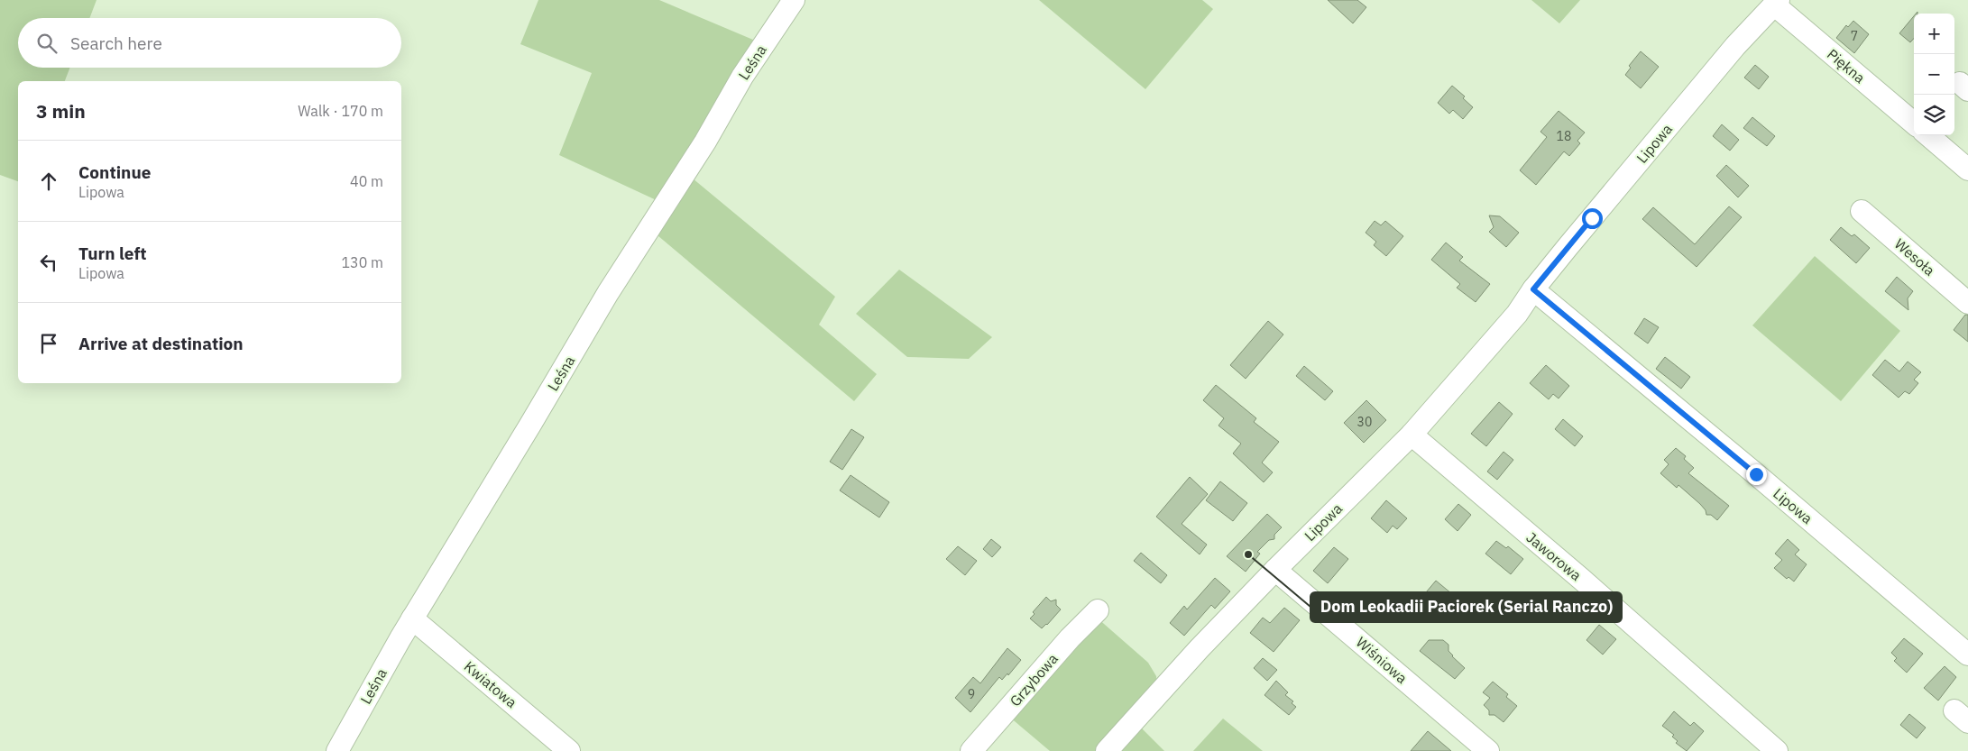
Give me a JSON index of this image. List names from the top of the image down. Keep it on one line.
{"streets":{"street":["Leśna","Piękna","Lipowa","Wesoła","Jaworowa","Wiśniowa","Grzybowa","Kwiatowa"]},"crossings":[["Leśna","Kwiatowa"],["Piękna","Lipowa"],["Lipowa","Jaworowa"],["Lipowa","Wiśniowa"]],"places":["Dom Leokadii Paciorek (Serial Ranczo)"],"house_numbers":["7","18","30","9"],"page":{"map_buttons":["+","−"],"search":"Search here","heading":["3 min","Walk · 170 m"],"list":[["Continue","Lipowa","40 m"],["Turn left","Lipowa","130 m"],"Arrive at destination"]}}
